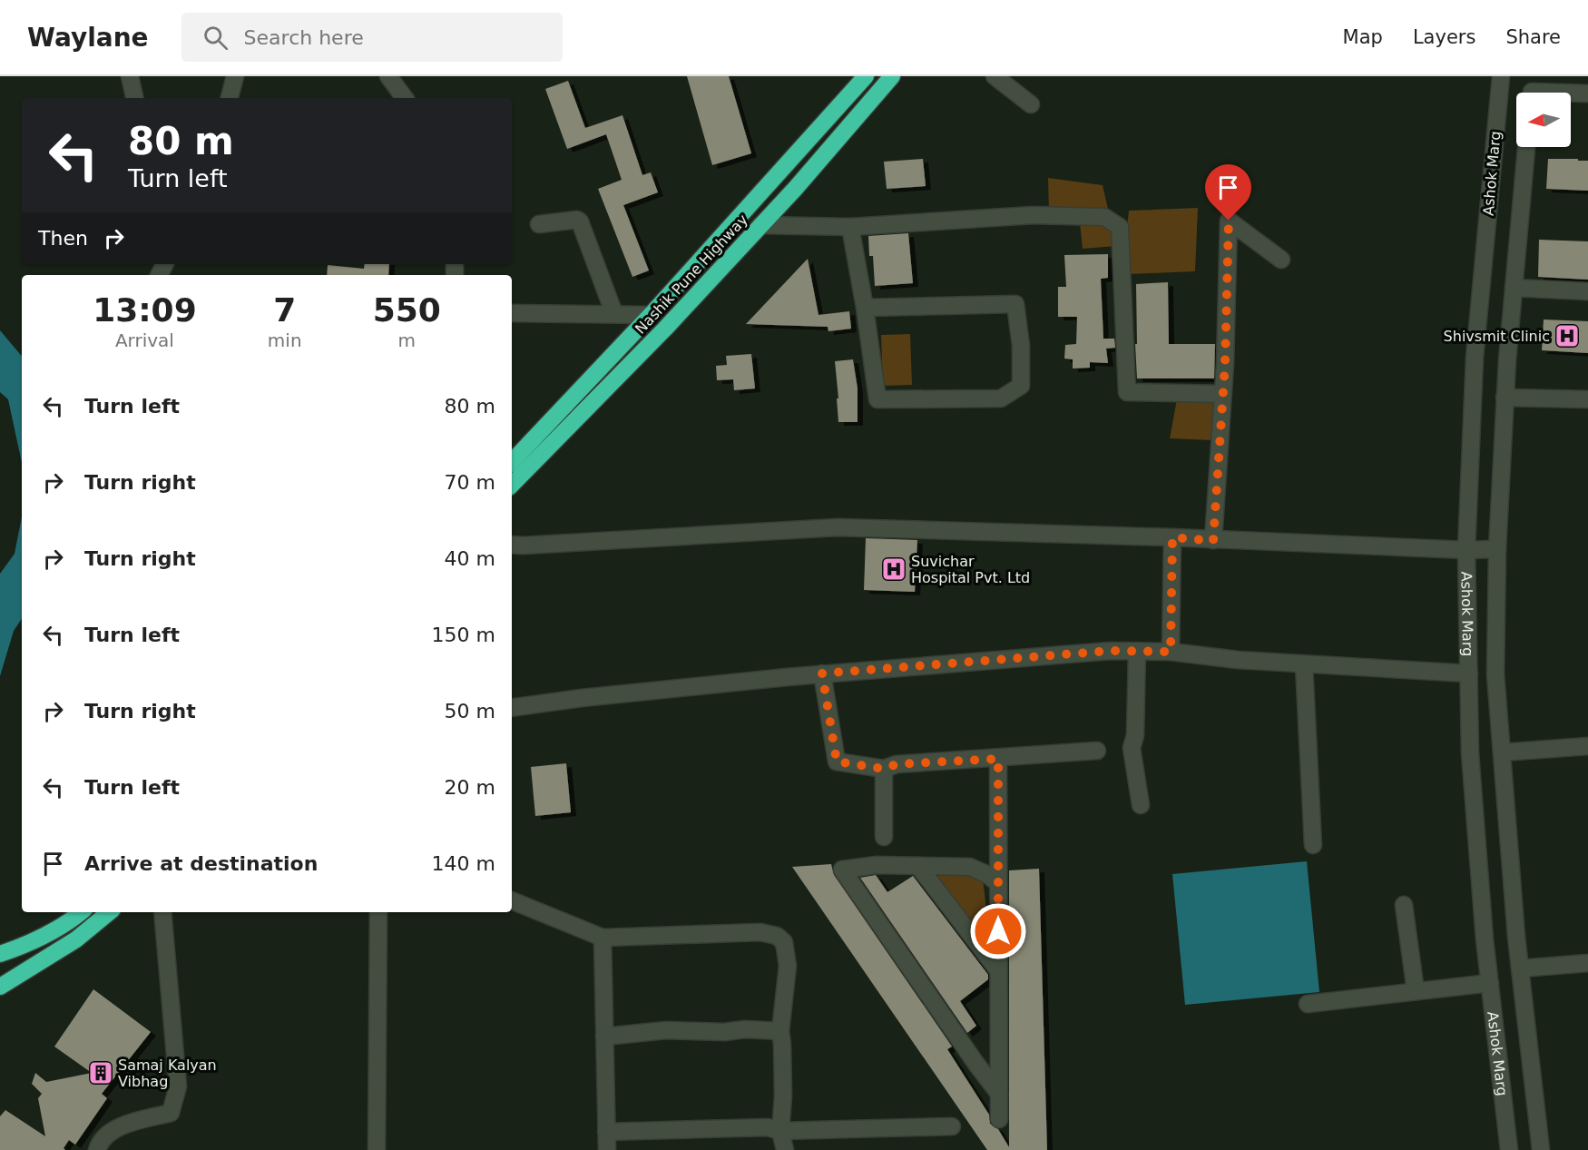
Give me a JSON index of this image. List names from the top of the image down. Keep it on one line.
{"streets":{"highway":["Nashik Pune Highway"],"street":["Ashok Marg"]},"places":{"hospital":["Shivsmit Clinic","Suvichar Hospital Pvt. Ltd"],"building":["Samaj Kalyan Vibhag"]},"north":"left","page":{"header":"Waylane","search":"Search here","nav":["Map","Layers","Share"],"turn":["80 m","Turn left"],"then":"Then","eta":["13:09","Arrival","7","min","550","m"],"list":[{"name":"Turn left","value":"80 m"},{"name":"Turn right","value":"70 m"},{"name":"Turn right","value":"40 m"},{"name":"Turn left","value":"150 m"},{"name":"Turn right","value":"50 m"},{"name":"Turn left","value":"20 m"},{"name":"Arrive at destination","value":"140 m"}]}}
